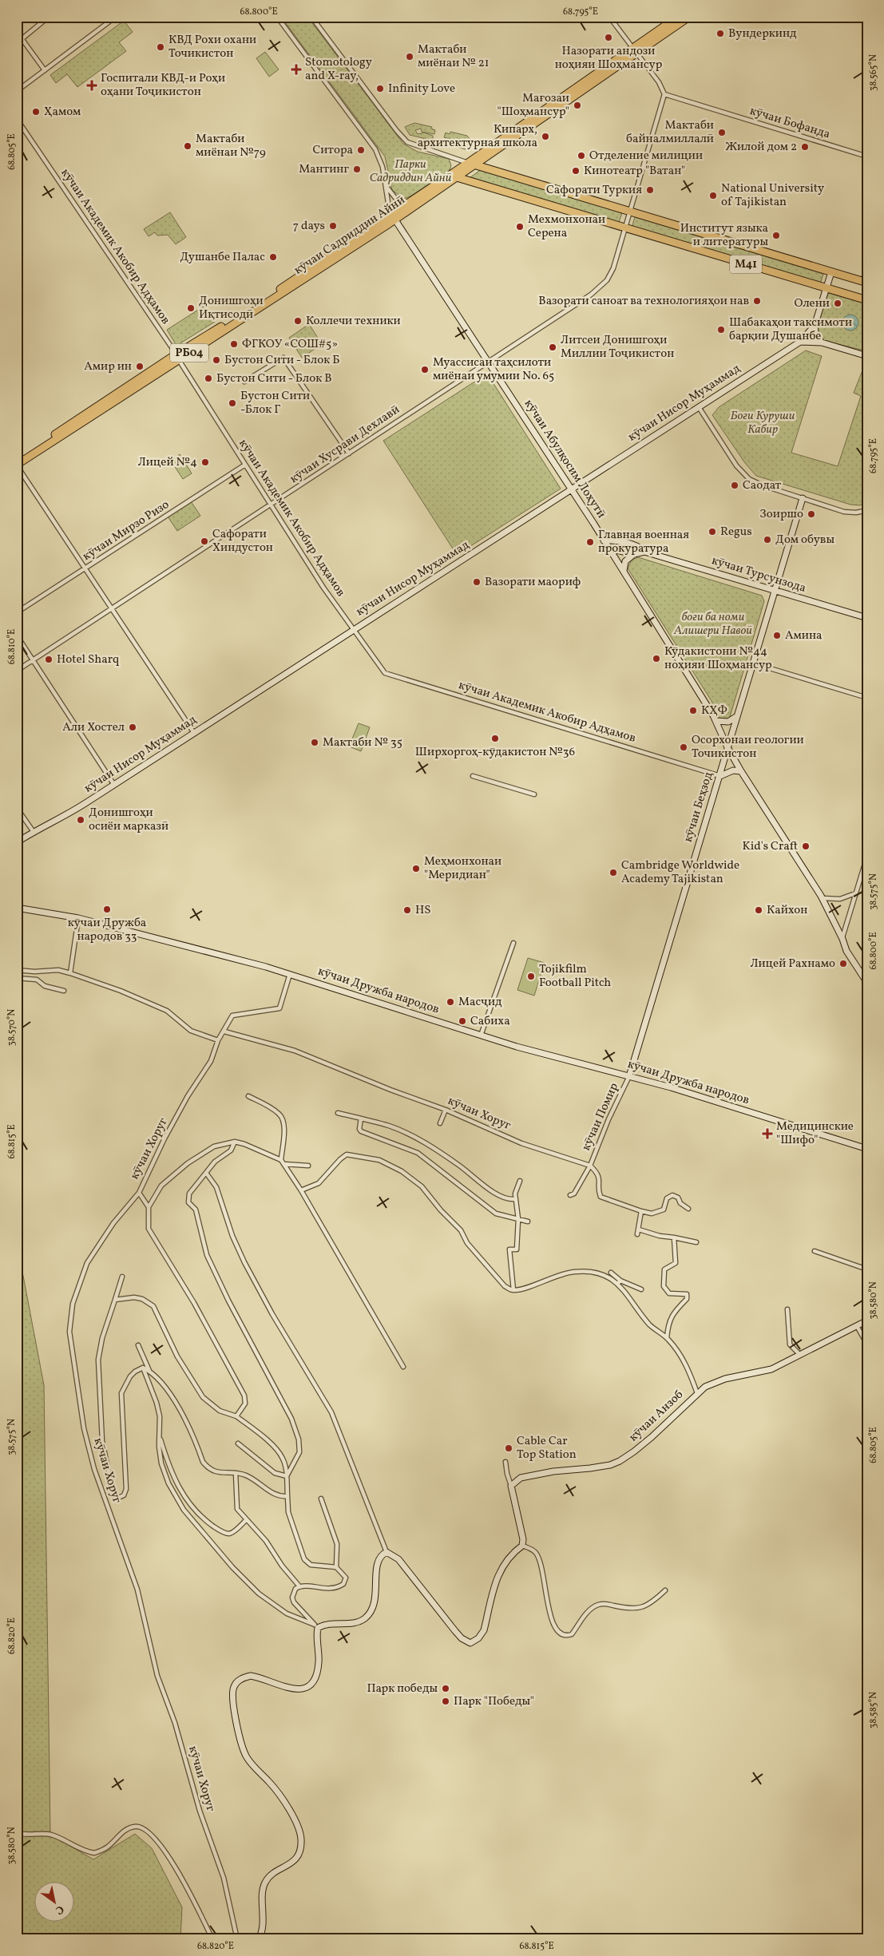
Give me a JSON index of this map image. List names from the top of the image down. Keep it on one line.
{"streets":{"highway":["кӯчаи Садриддин Айнӣ","M41","РБ04"],"street":["кӯчаи Бофанда","кӯчаи Академик Акобир Адҳамов","кӯчаи Нисор Муҳаммад","кӯчаи Хусрави Дехлавӣ","кӯчаи Абулқосим Лоҳутӣ","кӯчаи Мирзо Ризо","кӯчаи Турсунзода","кӯчаи Беҳзод","кӯчаи Дружба народов","кӯчаи Хоруг","кӯчаи Помир","кӯчаи Анзоб"]},"crossings":[["кӯчаи Садриддин Айнӣ","кӯчаи Академик Акобир Адҳамов"],["кӯчаи Садриддин Айнӣ","M41"],["кӯчаи Садриддин Айнӣ","кӯчаи Абулқосим Лоҳутӣ"],["кӯчаи Академик Акобир Адҳамов","кӯчаи Нисор Муҳаммад"],["кӯчаи Академик Акобир Адҳамов","кӯчаи Хусрави Дехлавӣ"],["кӯчаи Академик Акобир Адҳамов","кӯчаи Мирзо Ризо"],["кӯчаи Академик Акобир Адҳамов","кӯчаи Беҳзод"],["M41","кӯчаи Нисор Муҳаммад"],["M41","кӯчаи Хусрави Дехлавӣ"],["кӯчаи Нисор Муҳаммад","кӯчаи Абулқосим Лоҳутӣ"],["кӯчаи Хусрави Дехлавӣ","кӯчаи Абулқосим Лоҳутӣ"],["кӯчаи Абулқосим Лоҳутӣ","кӯчаи Турсунзода"],["кӯчаи Абулқосим Лоҳутӣ","кӯчаи Беҳзод"],["кӯчаи Турсунзода","кӯчаи Беҳзод"],["кӯчаи Беҳзод","кӯчаи Дружба народов"],["кӯчаи Беҳзод","кӯчаи Помир"],["кӯчаи Дружба народов","кӯчаи Хоруг"],["кӯчаи Дружба народов","кӯчаи Помир"],["кӯчаи Хоруг","кӯчаи Помир"]],"parks":["Парки Садриддин Айнӣ","Боғи Куруши Кабир","боғи ба номи Алишери Навоӣ"],"places":{"other":["Вундеркинд","Назорати андози ноҳияи Шоҳмансур","КВД Рохи охани Точикистон","Мактаби миёнаи № 21","Infinity Love","Мағозаи \"Шоҳмансур\"","Ҳамом","Мактаби байналмиллалӣ","Кипарх, архитектурная школа","Мактаби миёнаи №79","Жилой дом 2","Ситора","Отделение милиции","Мантинг","Кинотеатр \"Ватан\"","Сафорати Туркия","National University of Tajikistan","7 days","Мехмонхонаи Серена","Институт языка и литературы","Душанбе Палас","Вазорати саноат ва технологияҳои нав","Олени","Донишгоҳи Иқтисодӣ","Коллечи техники","Шабакаҳои таксимоти барқии Душанбе","ФГКОУ «СОШ#5»","Литсеи Донишгоҳи Миллии Тоҷикистон","Бустон Сити - Блок Б","Амир ин","Муассисаи таҳсилоти миёнаи умумии No. 65","Бустон Сити - Блок В","Бустон Сити -Блок Г","Лицей №4","Саодат","Зоиршо","Regus","Дом обувы","Сафорати Хиндустон","Главная военная прокуратура","Вазорати маориф","Амина","Кӯдакистони №44 ноҳияи Шоҳмансур","Hotel Sharq","КҲФ","Али Хостел","Ширхоргоҳ-кӯдакистон №36","Мактаби № 35","Осорхонаи геологии Точикистон","Донишгоҳи осиёи марказӣ","Kid's Craft","Меҳмонхонаи \"Меридиан\"","Cambridge Worldwide Academy Tajikistan","кӯчаи Дружба народов 33","HS","Кайхон","Лицей Рахнамо","Tojikfilm Football Pitch","Масҷид","Сабиха","Cable Car Top Station","Парк победы","Парк \"Победы\""],"health":["Stomotology and X-ray,","Госпитали КВД-и Роҳи оҳани Тоҷикистон","Медицинские \"Шифо\""]},"north":"bottom right","coordinates":["68.800°E","68.795°E","38.565°N","68.805°E","68.810°E","38.575°N","38.570°N","68.815°E","38.580°N","68.820°E","38.585°N"]}
